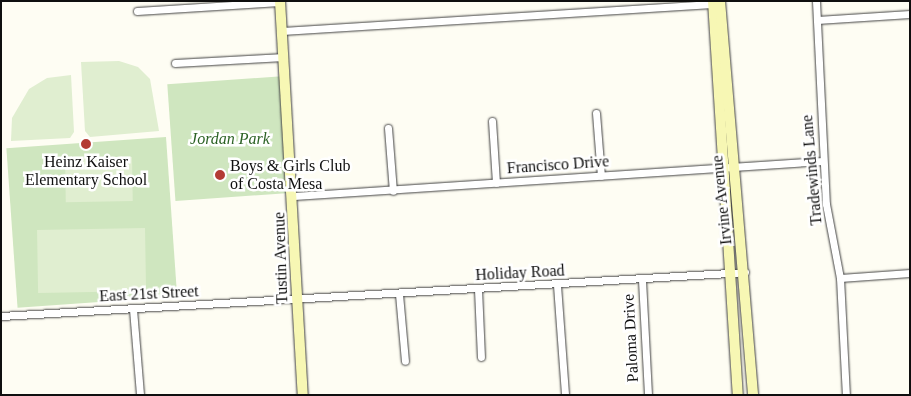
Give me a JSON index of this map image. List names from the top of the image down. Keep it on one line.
{"streets":{"main road":["Irvine Avenue","Tustin Avenue"],"street":["Francisco Drive","Tradewinds Lane","Holiday Road","East 21st Street","Paloma Drive"]},"crossings":[["Francisco Drive","Tradewinds Lane"],["Francisco Drive","Irvine Avenue"],["Francisco Drive","Tustin Avenue"],["Irvine Avenue","Holiday Road"],["Tustin Avenue","Holiday Road"],["Tustin Avenue","East 21st Street"],["Holiday Road","East 21st Street"],["Holiday Road","Paloma Drive"]],"parks":["Jordan Park"],"places":["Heinz Kaiser Elementary School","Boys & Girls Club of Costa Mesa"]}
